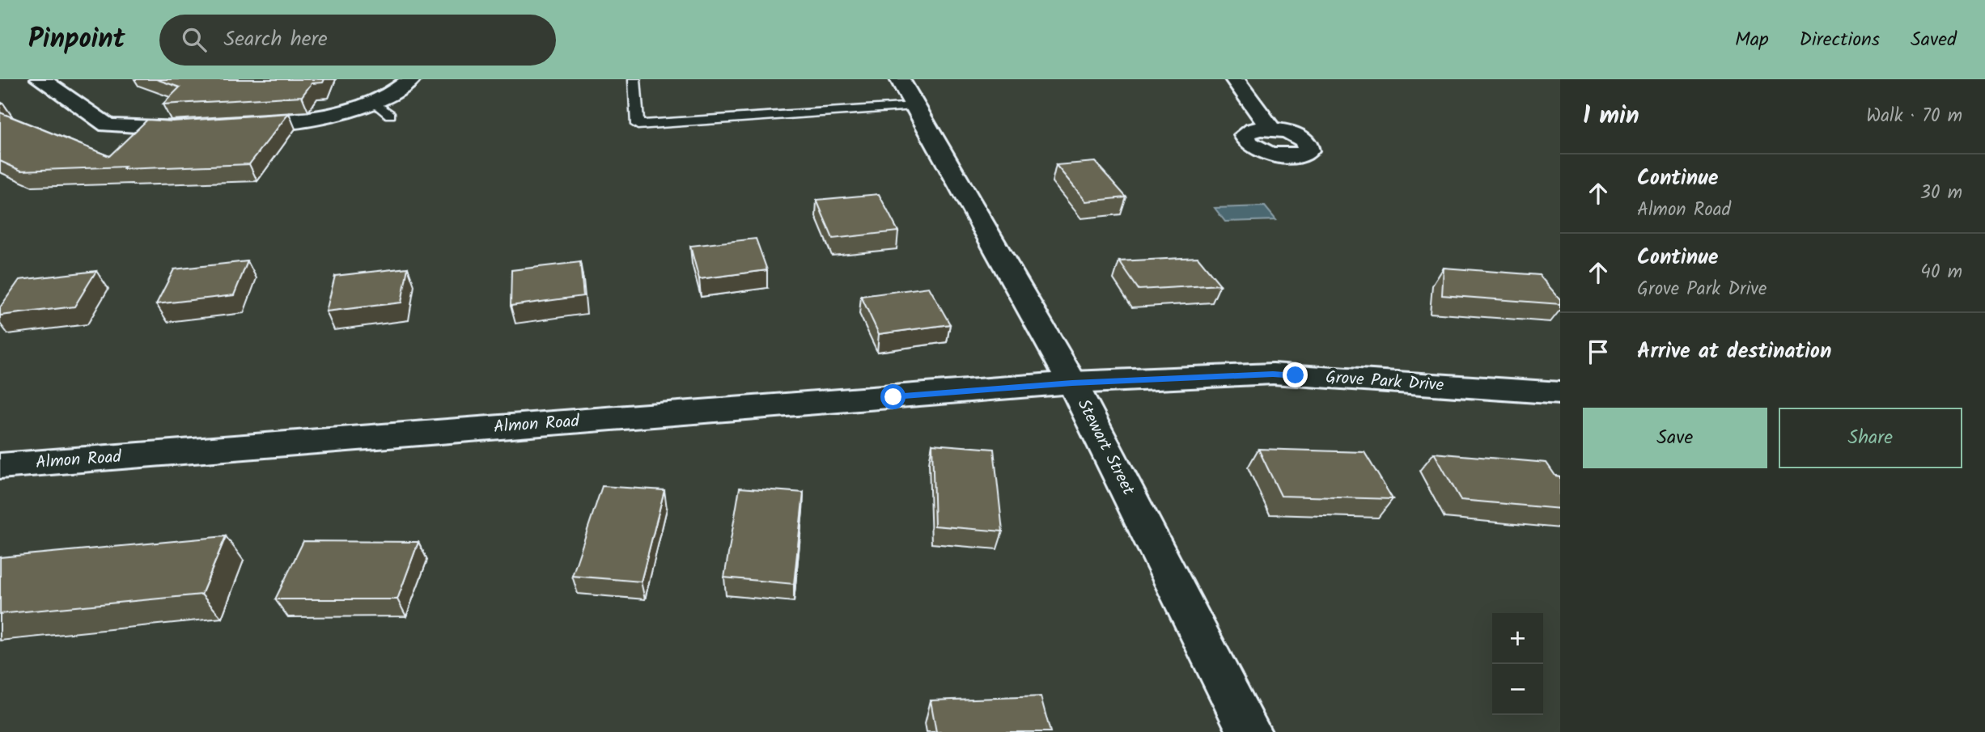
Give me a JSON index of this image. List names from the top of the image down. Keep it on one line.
{"streets":{"street":["Grove Park Drive","Almon Road","Stewart Street"]},"crossings":[["Grove Park Drive","Almon Road"],["Grove Park Drive","Stewart Street"],["Almon Road","Stewart Street"]],"page":{"header":"Pinpoint","search":"Search here","nav":["Map","Directions","Saved"],"heading":["1 min","Walk · 70 m"],"list":[["Continue","Almon Road","30 m"],["Continue","Grove Park Drive","40 m"],"Arrive at destination"],"buttons":["Save","Share"],"map_buttons":["+","−"]}}
